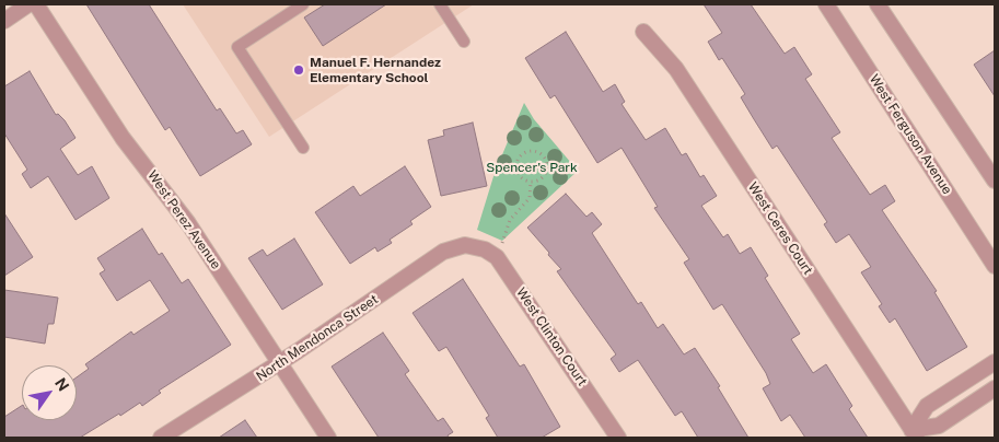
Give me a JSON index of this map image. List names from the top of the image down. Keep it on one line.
{"streets":{"street":["West Ferguson Avenue","West Perez Avenue","West Ceres Court","West Clinton Court","North Mendonca Street"]},"crossings":[["West Perez Avenue","North Mendonca Street"],["West Clinton Court","North Mendonca Street"]],"parks":["Spencer's Park"],"places":["Manuel F. Hernandez Elementary School"],"north":"top right"}
